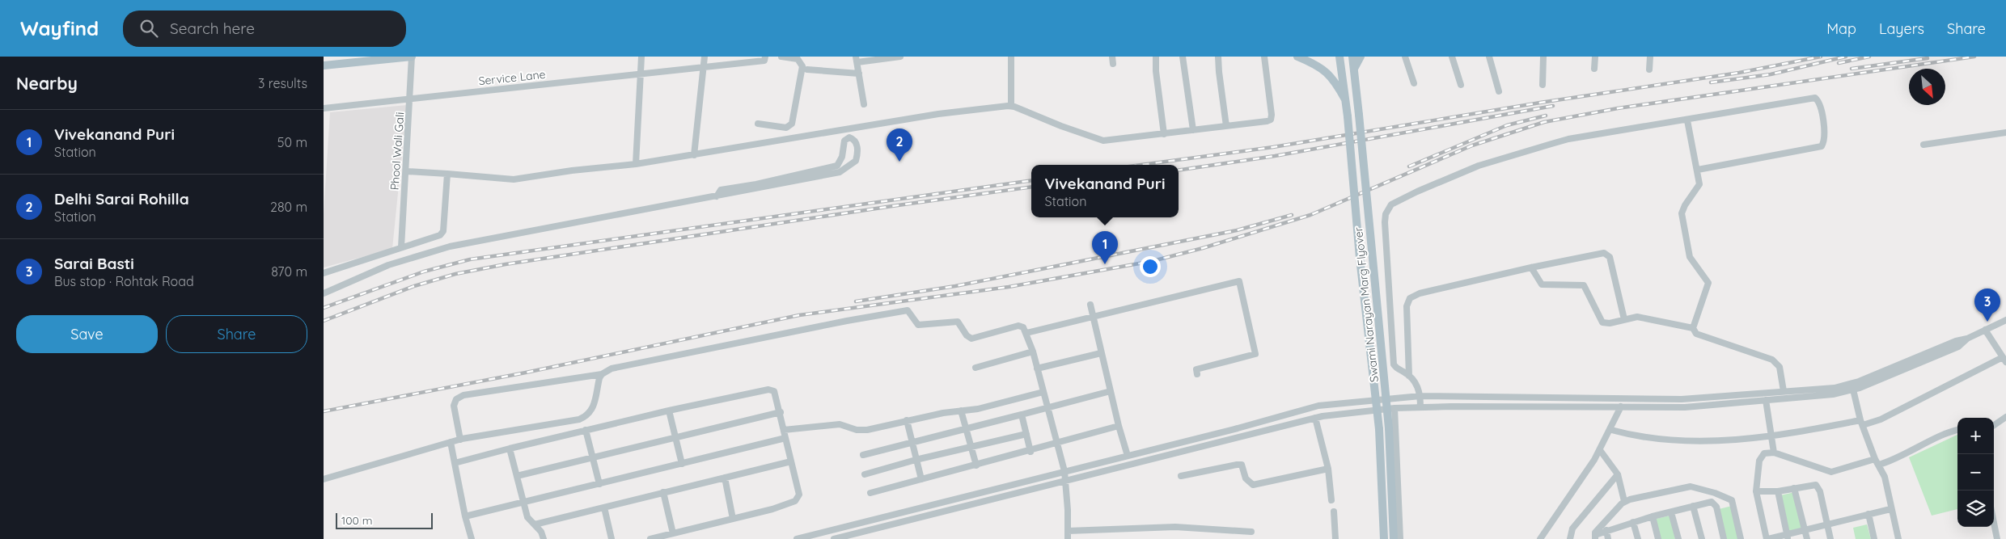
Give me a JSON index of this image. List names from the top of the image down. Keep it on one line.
{"streets":{"main road":["Swami Narayan Marg Flyover"],"street":["Service Lane","Phool Wali Gali"]},"crossings":[["Service Lane","Phool Wali Gali"]],"scale_bar":"100 m","north":"bottom right","page":{"header":"Wayfind","search":"Search here","nav":["Map","Layers","Share"],"heading":["Nearby","3 results"],"list":[{"mark":"1","name":"Vivekanand Puri","note":"Station","value":"50 m"},{"mark":"2","name":"Delhi Sarai Rohilla","note":"Station","value":"280 m"},{"mark":"3","name":"Sarai Basti","note":"Bus stop · Rohtak Road","value":"870 m"}],"pins":["2","1","3"],"popup":["Vivekanand Puri","Station"],"buttons":["Save","Share"],"map_buttons":["+","−"],"scale":"100 m"}}
